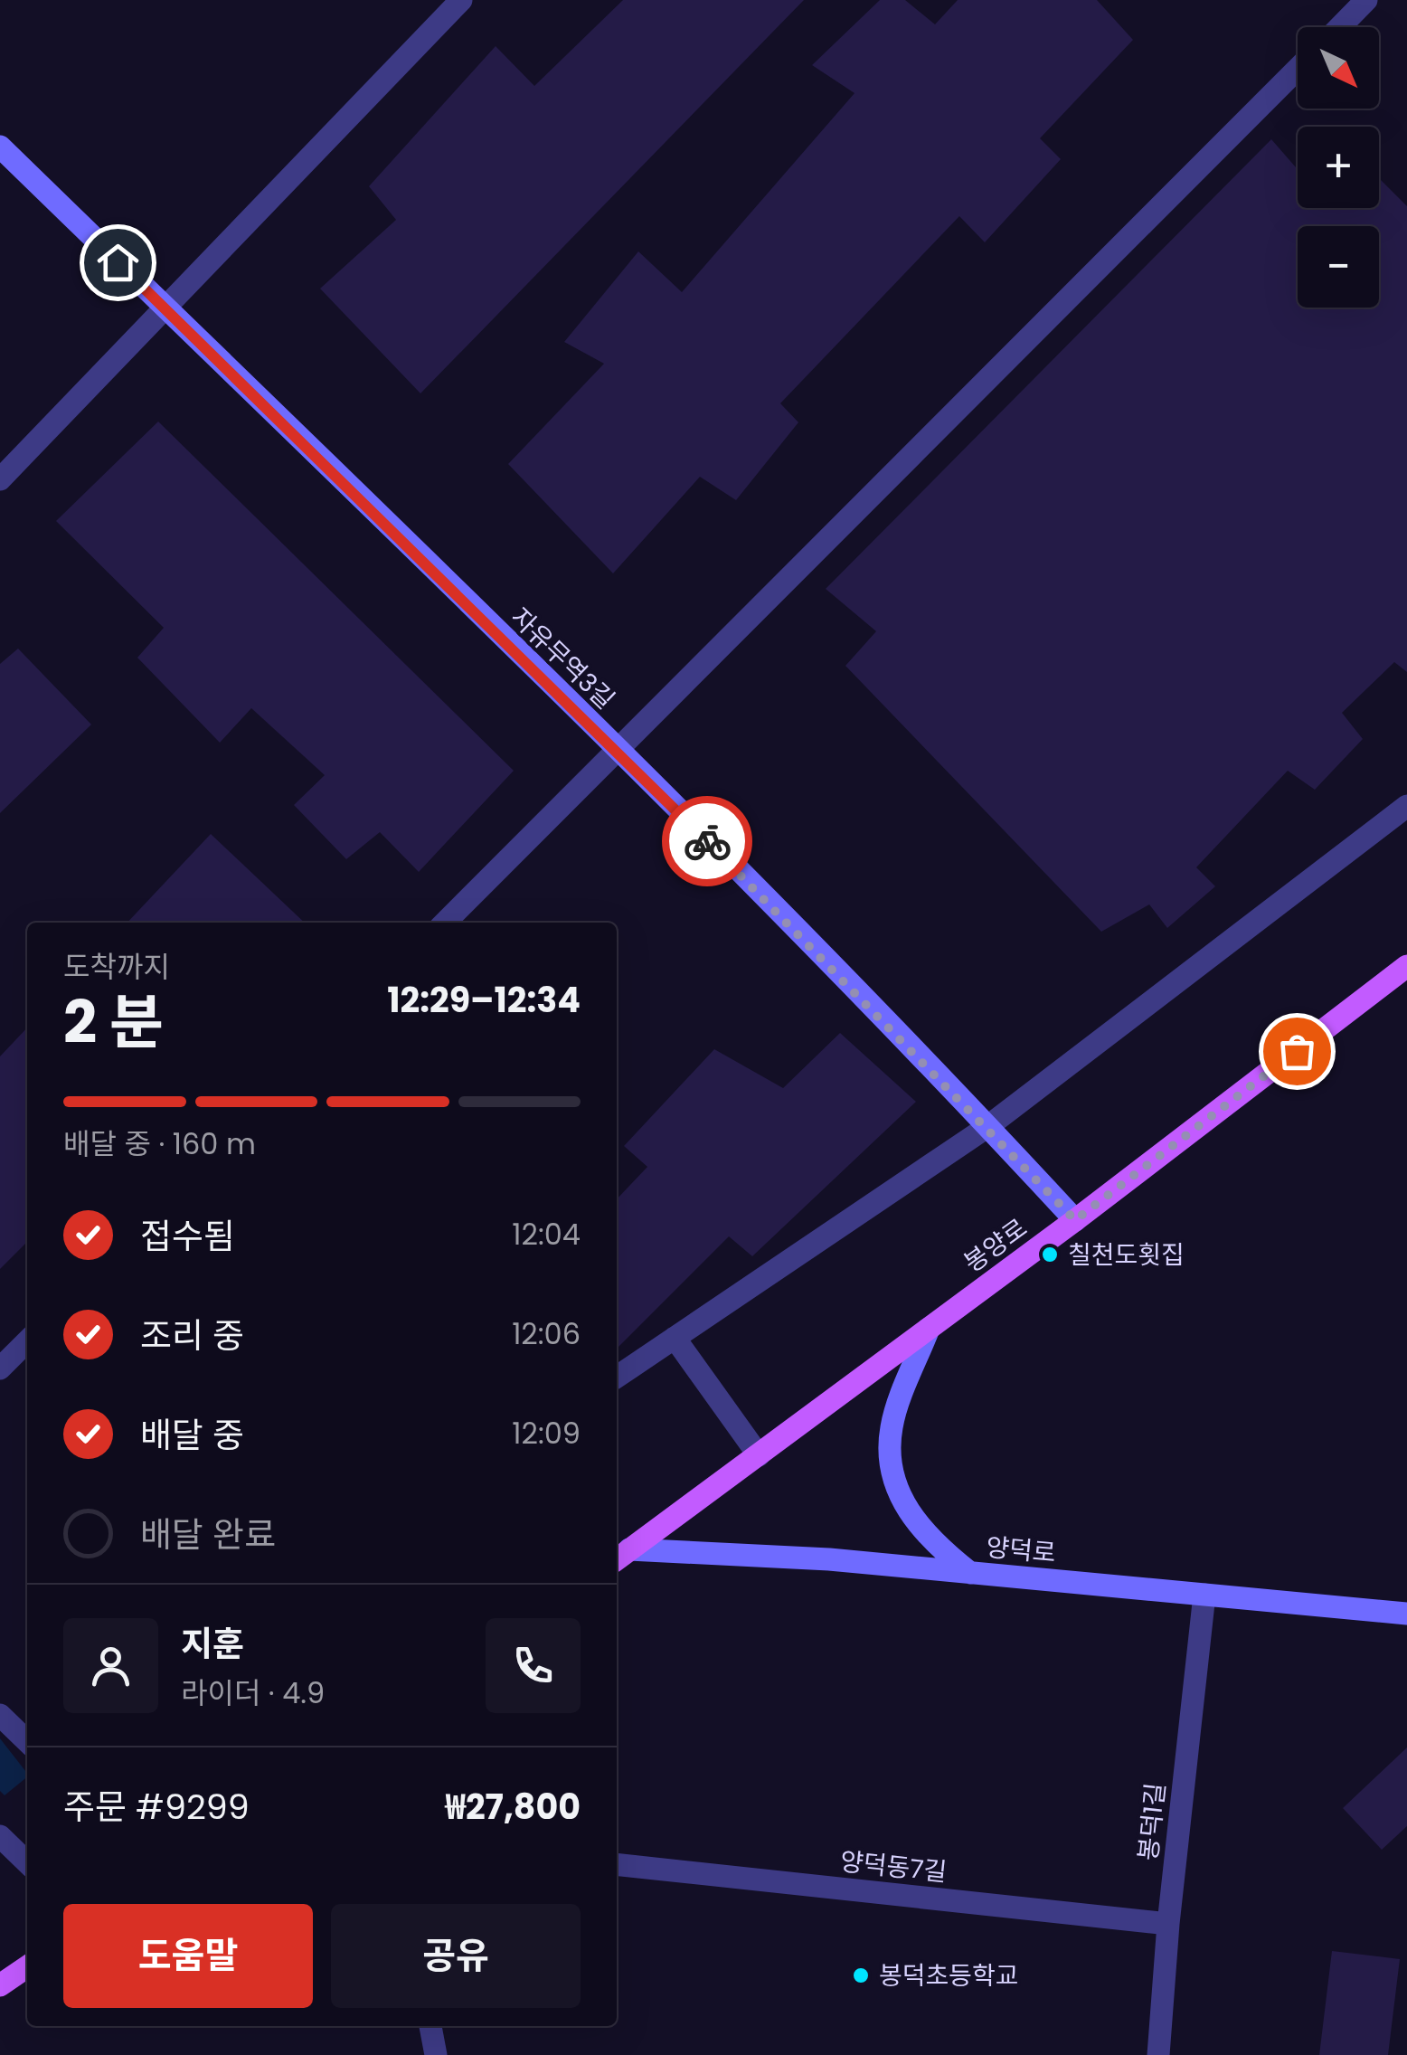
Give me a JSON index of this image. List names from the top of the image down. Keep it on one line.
{"streets":{"main road":["봉양로"],"street":["자유무역3길","양덕로","봉덕1길","양덕동7길"]},"crossings":[["자유무역3길","봉양로"],["봉양로","양덕로"],["양덕로","봉덕1길"],["봉덕1길","양덕동7길"]],"places":["칠천도횟집","봉덕초등학교"],"north":"bottom right","page":{"map_buttons":["+","−"],"heading":["2 분","도착까지","12:29–12:34"],"panel":["지훈","라이더 · 4.9","주문 #9299","₩27,800"],"bar":"배달 중 · 160 m","list":[["접수됨","12:04"],["조리 중","12:06"],["배달 중","12:09"],"배달 완료"],"buttons":["도움말","공유"]}}
